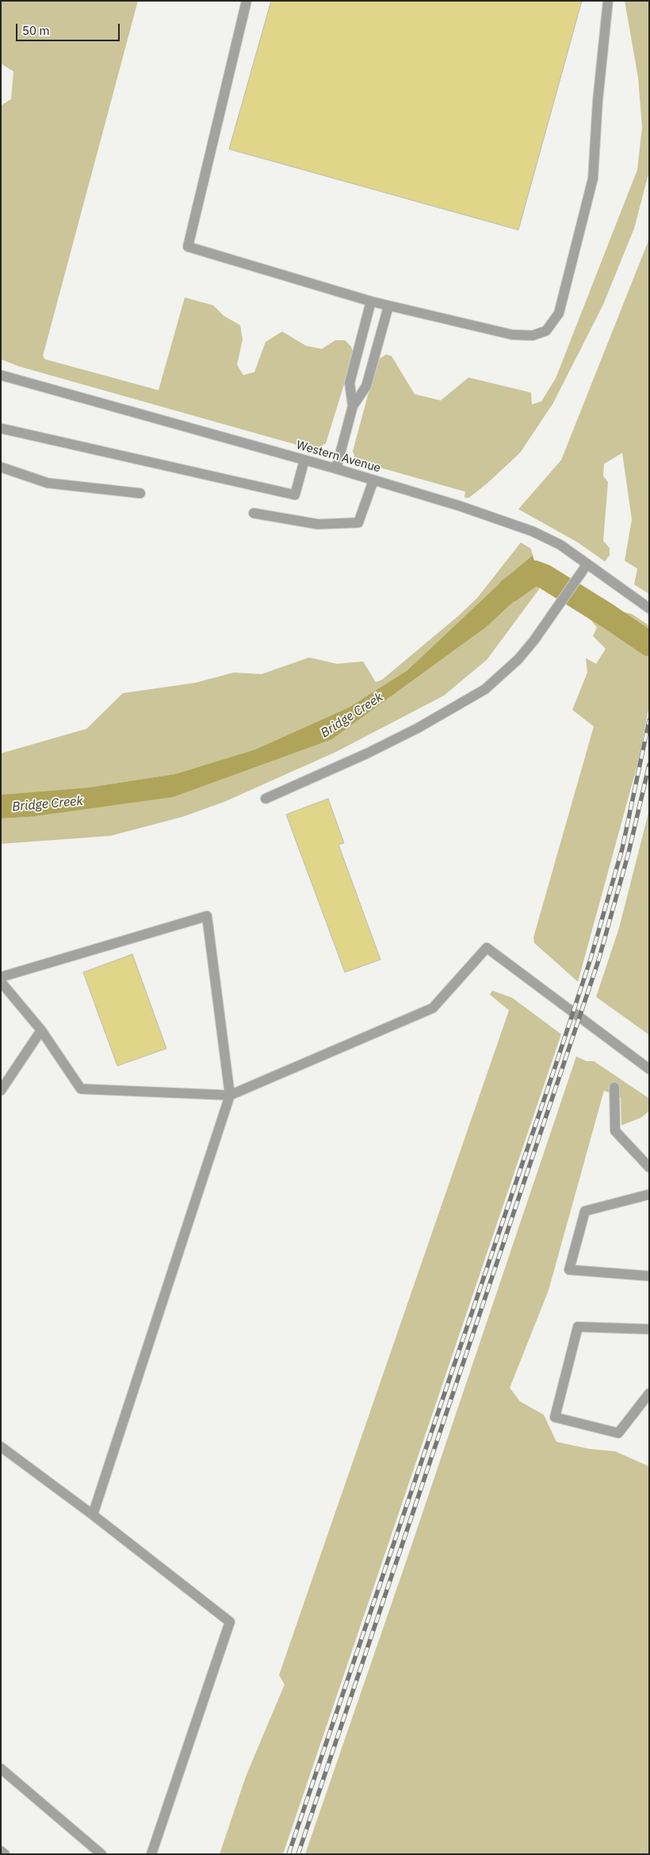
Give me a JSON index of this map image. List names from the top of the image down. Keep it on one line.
{"streets":{"street":["Western Avenue"]},"water":["Bridge Creek"],"scale_bar":"50 m"}
